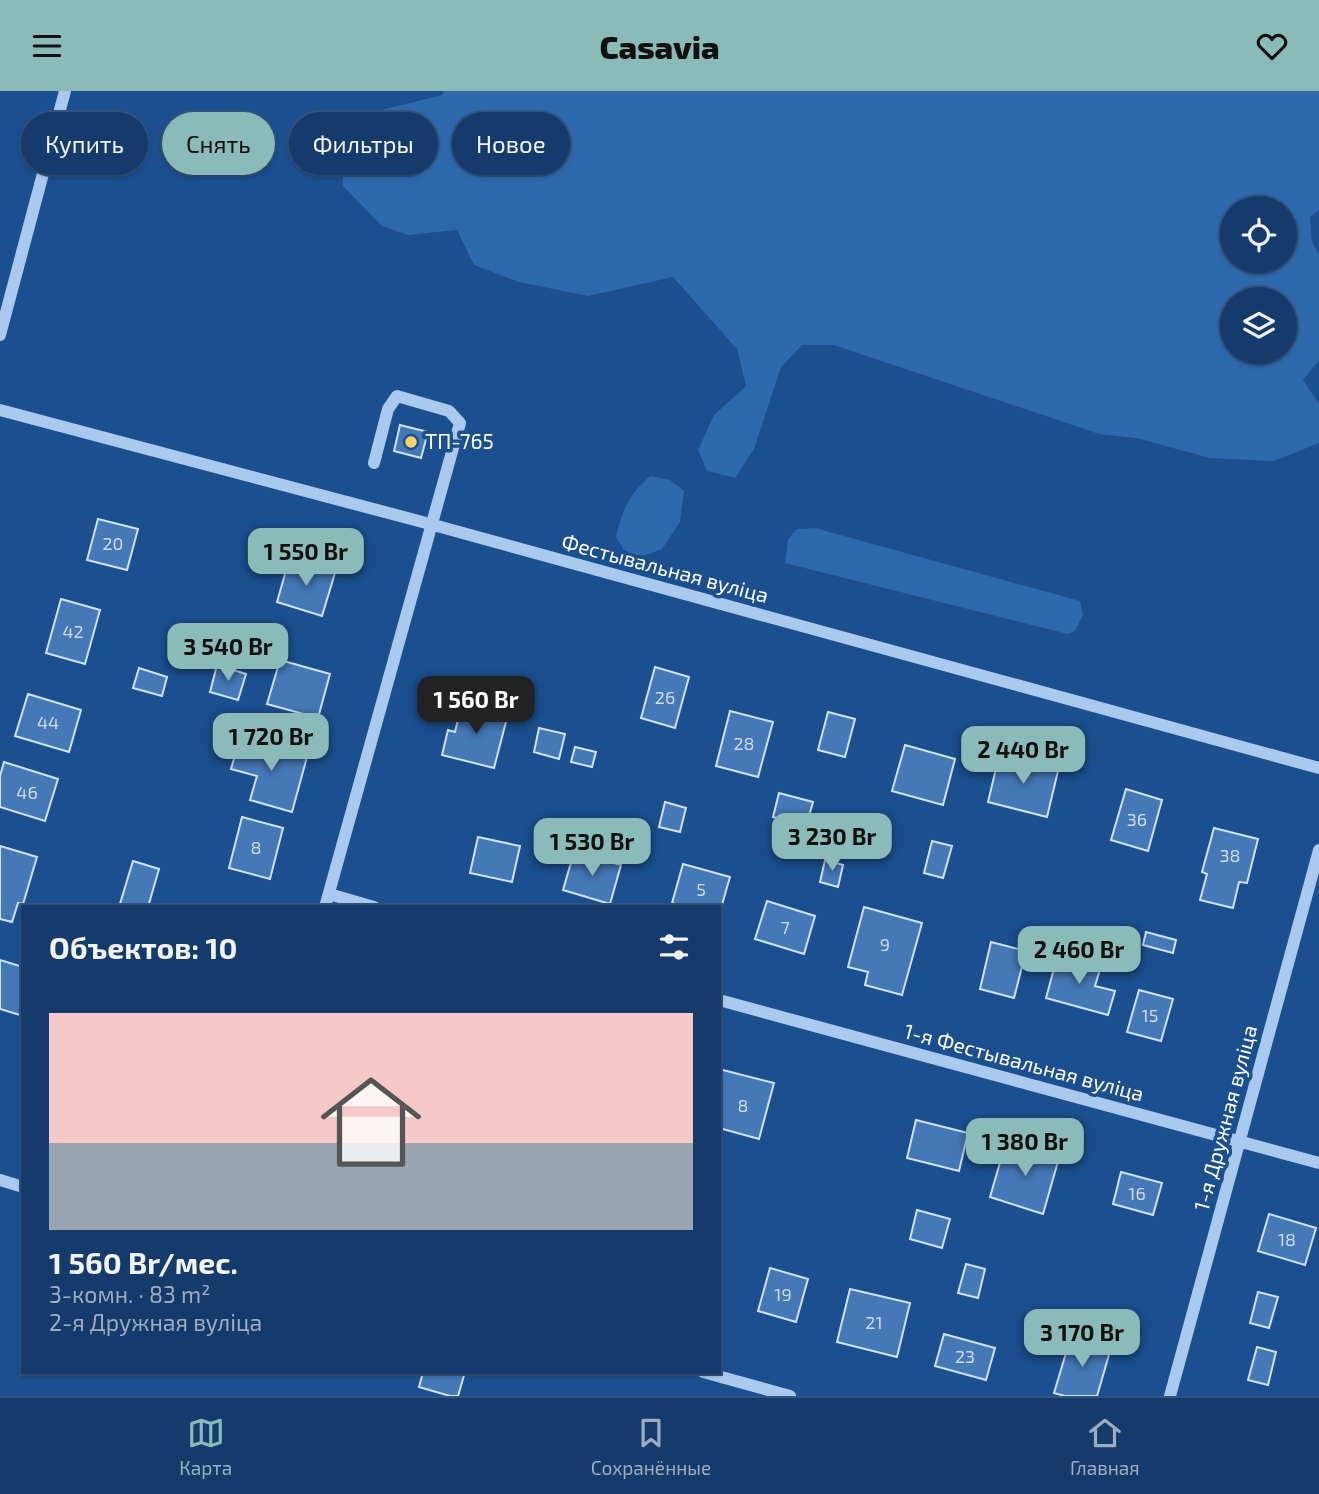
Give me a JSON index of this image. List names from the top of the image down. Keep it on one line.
{"streets":{"street":["Фестывальная вуліца","1-я Фестывальная вуліца","1-я Дружная вуліца"]},"crossings":[["1-я Фестывальная вуліца","1-я Дружная вуліца"]],"places":["ТП-765"],"house_numbers":["20","42","26","44","28","46","36","8","38","5","7","9","15","8","16","18","19","21","23"],"page":{"header":"Casavia","chip":["Купить","Снять","Фильтры","Новое"],"price":["1 550 Br","3 540 Br","1 560 Br","1 720 Br","2 440 Br","3 230 Br","1 530 Br","2 460 Br","1 380 Br","3 170 Br"],"heading":"Объектов: 10","list":[{"name":"1 560 Br/мес.","note":"3-комн. · 83 m² · 2-я Дружная вуліца"}],"tabs":["Карта","Сохранённые","Главная"]}}
